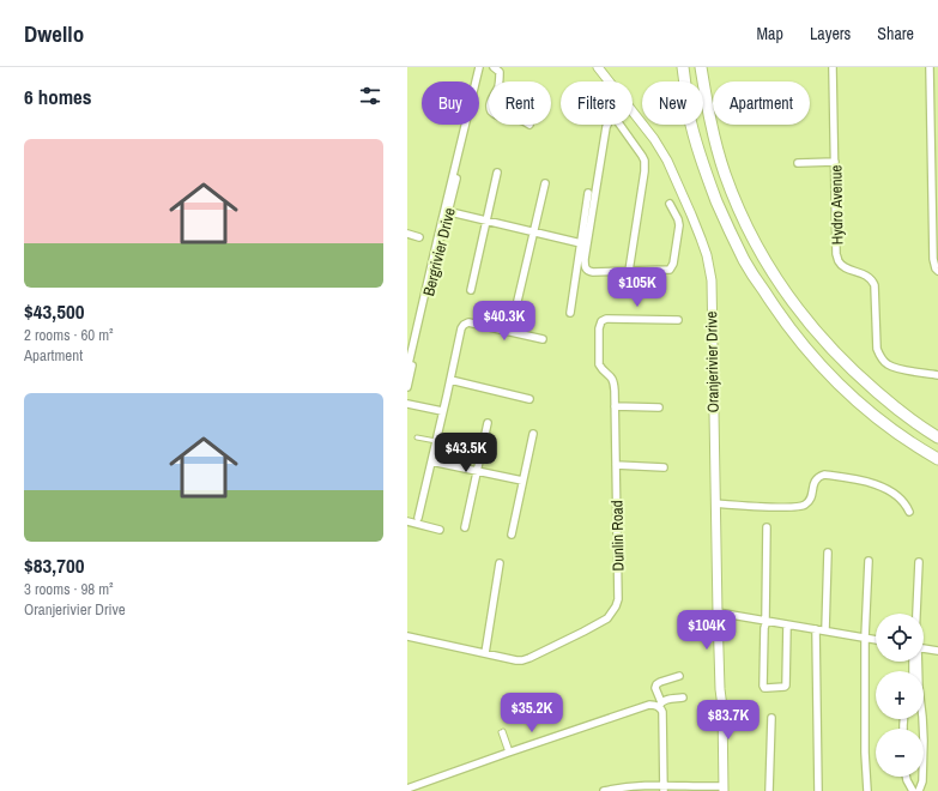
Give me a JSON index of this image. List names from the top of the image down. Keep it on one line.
{"streets":{"street":["Hydro Avenue","Bergrivier Drive","Oranjerivier Drive","Dunlin Road"]},"page":{"header":"Dwello","nav":["Map","Layers","Share"],"heading":"6 homes","chip":["Buy","Rent","Filters","New","Apartment"],"list":[{"name":"$43,500","note":"2 rooms · 60 m² · Apartment"},{"name":"$83,700","note":"3 rooms · 98 m² · Oranjerivier Drive"}],"price":["$105K","$40.3K","$43.5K","$104K","$35.2K","$83.7K"],"map_buttons":["+","−"]}}
